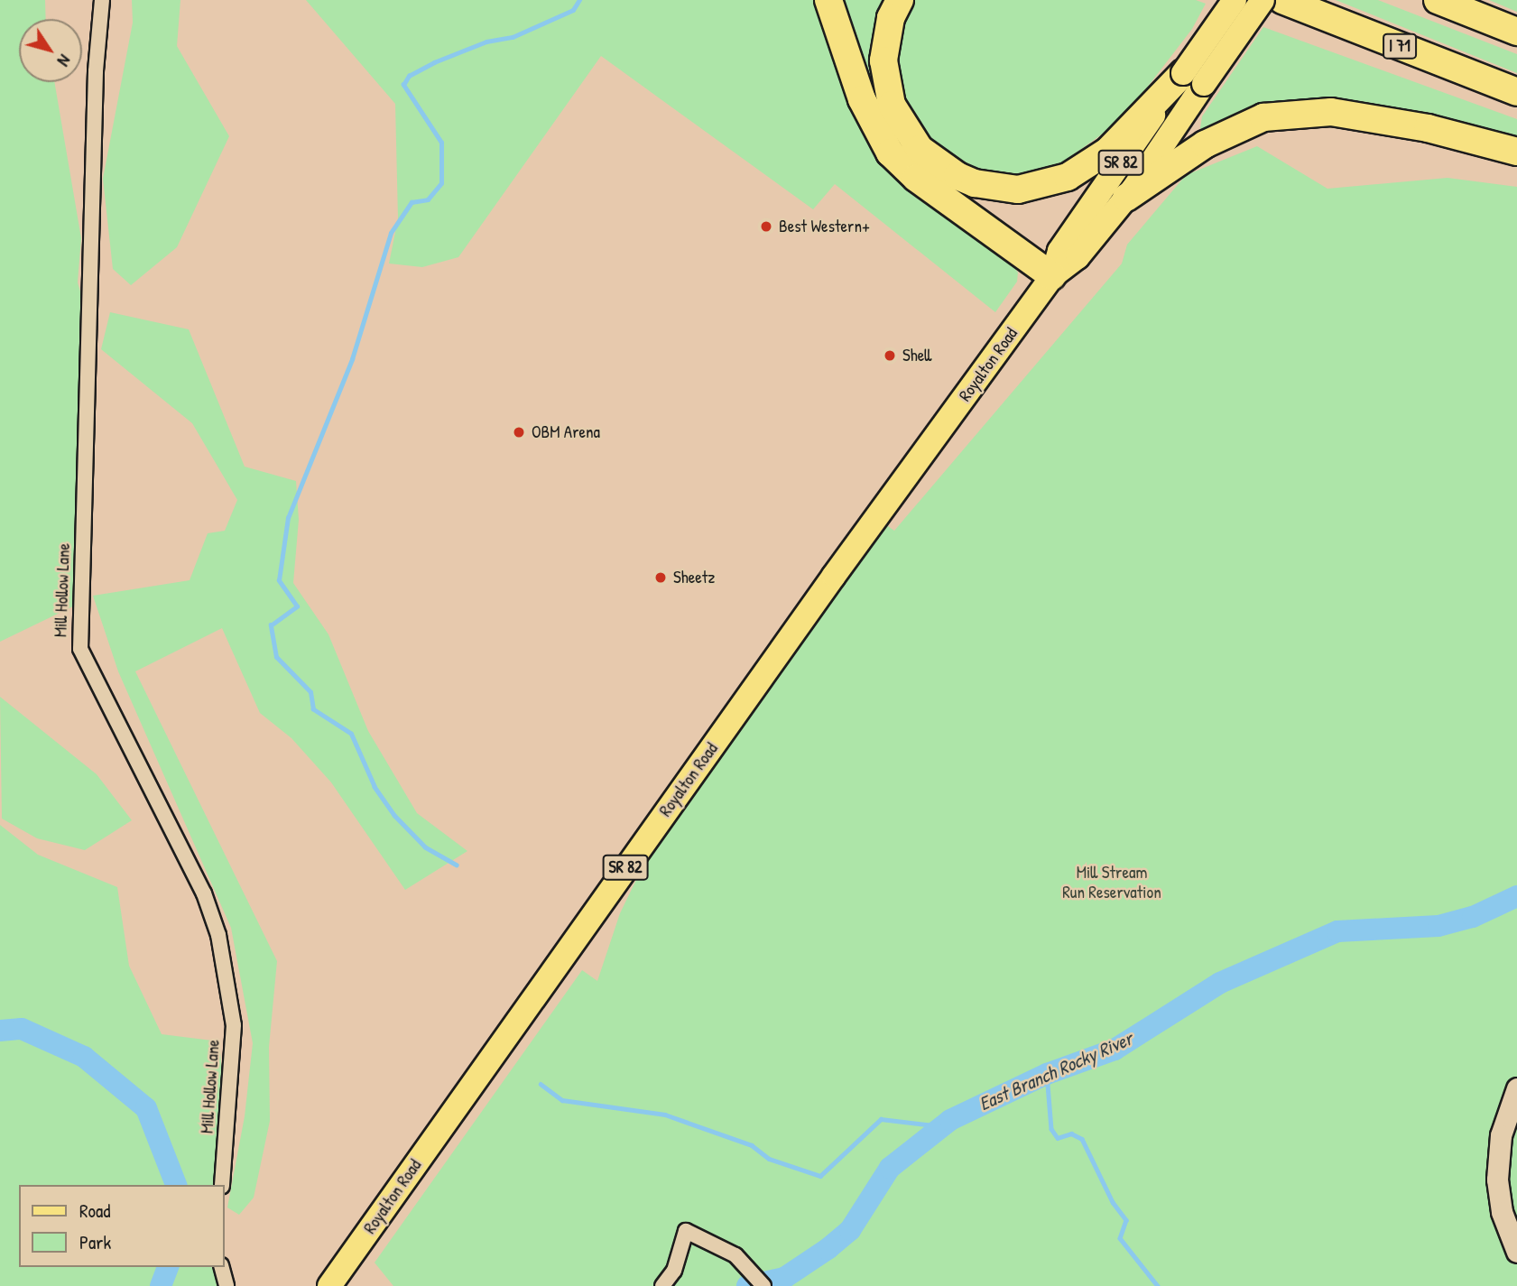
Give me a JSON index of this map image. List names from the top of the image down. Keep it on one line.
{"streets":{"highway":["I 71"],"main road":["SR 82","Royalton Road"],"street":["Mill Hollow Lane"]},"water":["East Branch Rocky River"],"parks":["Mill Stream Run Reservation"],"places":["Best Western+","Shell","OBM Arena","Sheetz"],"legend":["Road","Park"],"north":"bottom right"}
